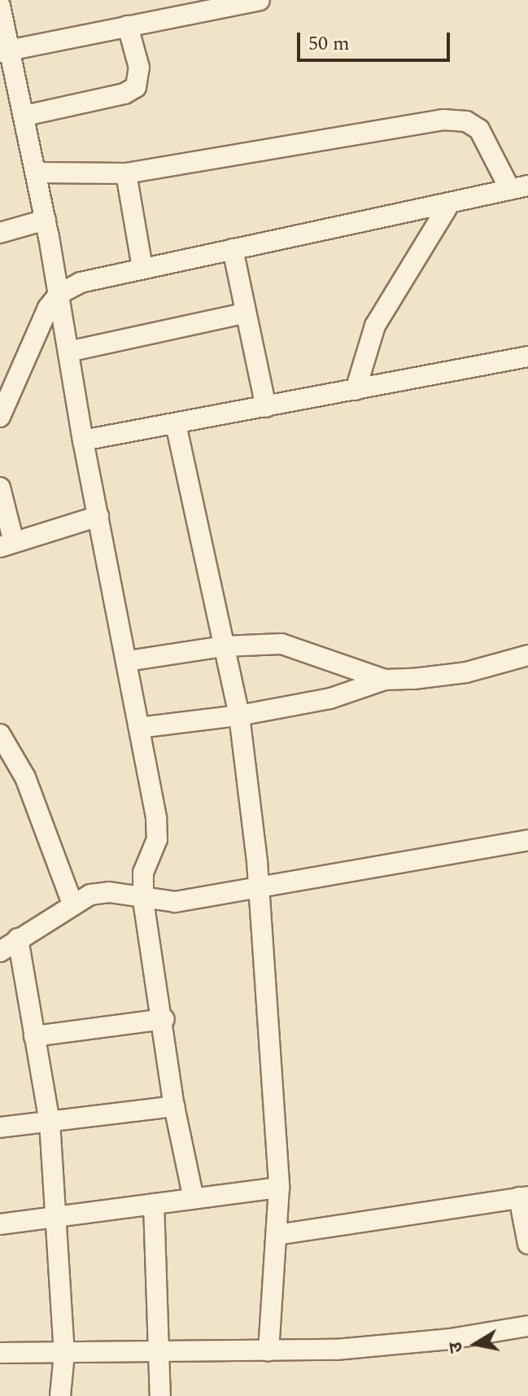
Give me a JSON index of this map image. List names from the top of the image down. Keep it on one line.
{"scale_bar":"50 m","north":"left"}
